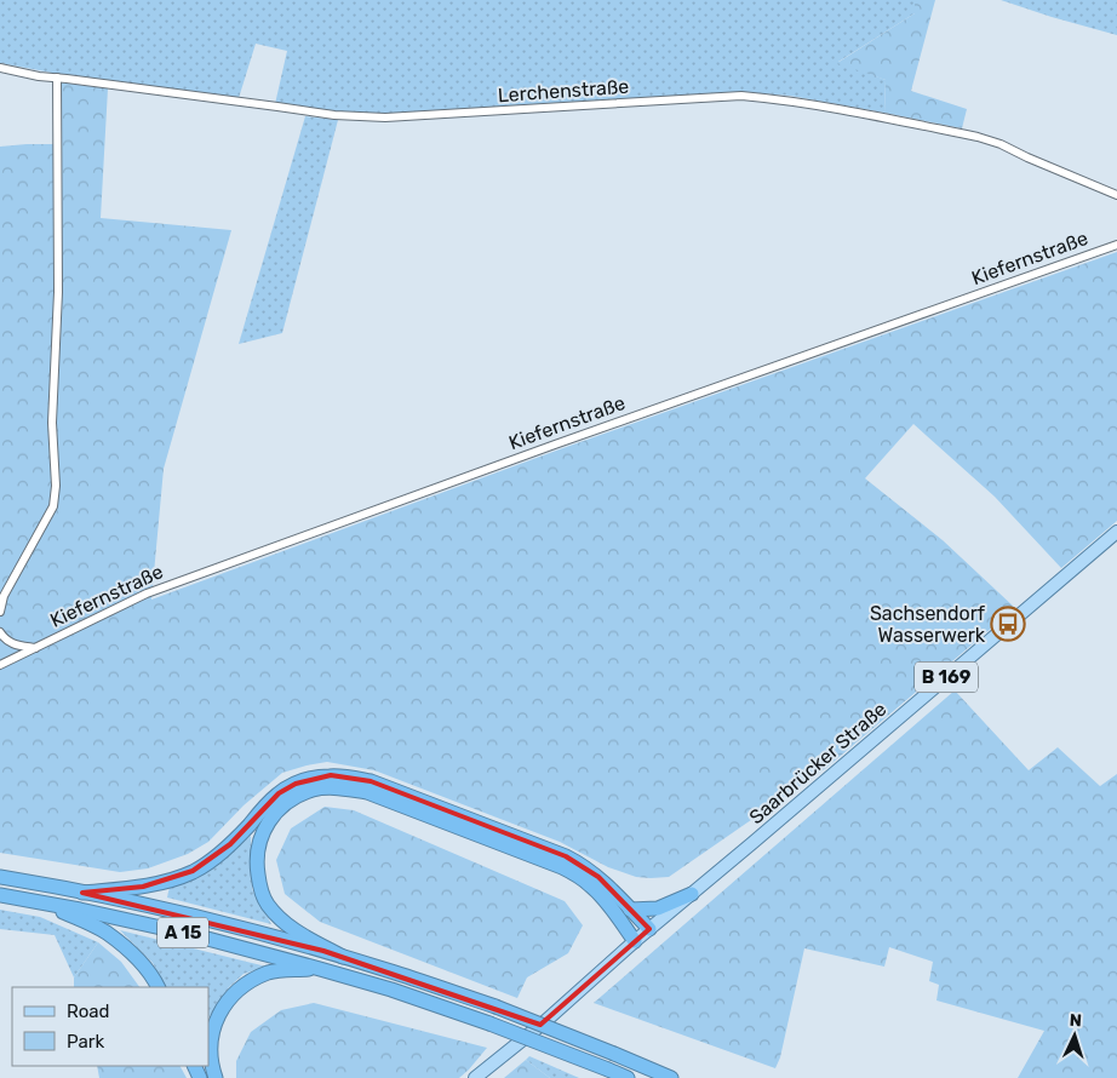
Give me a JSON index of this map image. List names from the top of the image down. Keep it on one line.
{"streets":{"highway":["A 15"],"main road":["B 169","Saarbrücker Straße"],"street":["Lerchenstraße","Kiefernstraße"]},"places":{"bus stop":["Sachsendorf Wasserwerk"]},"legend":["Road","Park"],"north":"top"}
